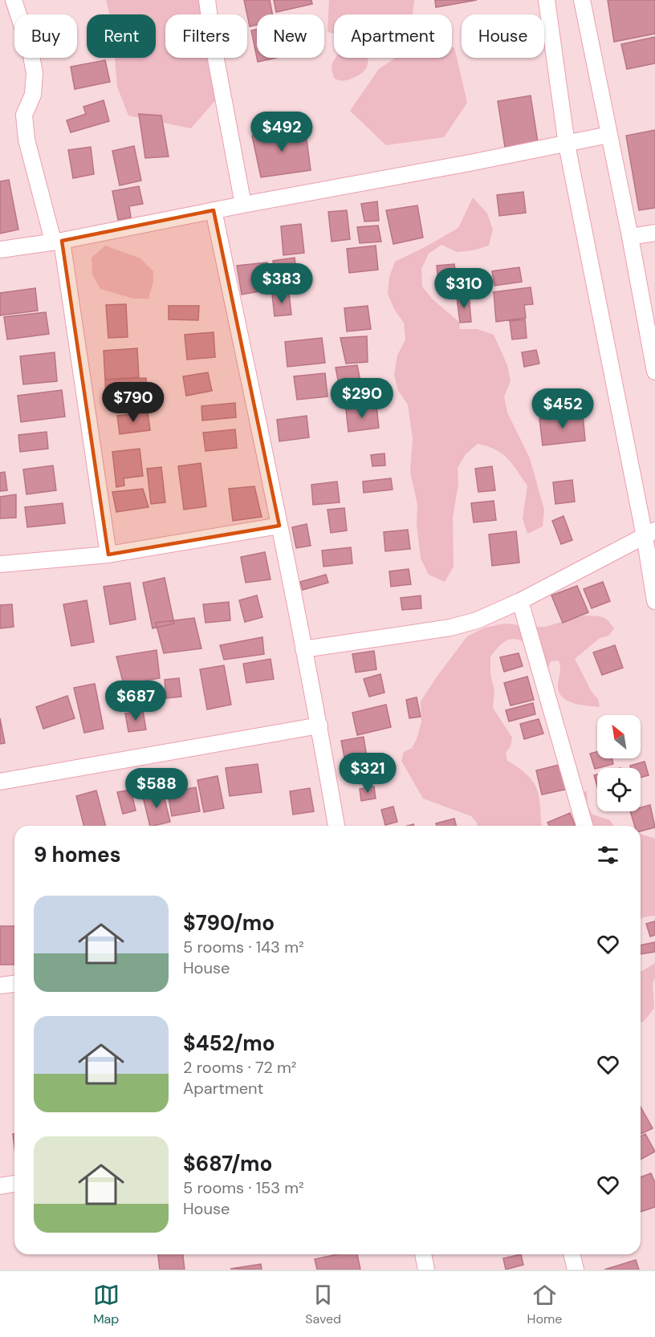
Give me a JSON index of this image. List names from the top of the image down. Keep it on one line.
{"north":"top left","page":{"chip":["Buy","Rent","Filters","New","Apartment","House"],"price":["$492","$383","$310","$290","$790","$452","$687","$321","$588"],"heading":"9 homes","list":[{"name":"$790/mo","note":"5 rooms · 143 m² · House"},{"name":"$452/mo","note":"2 rooms · 72 m² · Apartment"},{"name":"$687/mo","note":"5 rooms · 153 m² · House"}],"tabs":["Map","Saved","Home"]}}
